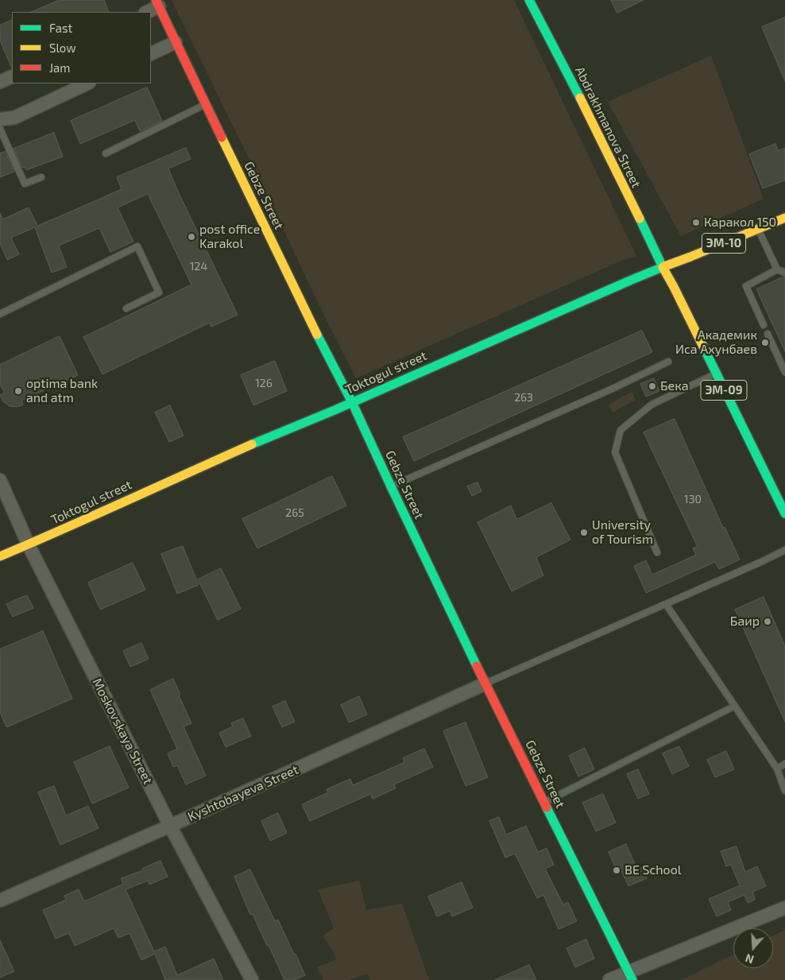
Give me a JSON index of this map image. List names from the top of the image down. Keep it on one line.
{"streets":{"main road":["Abdrakhmanova Street","Gebze Street","ЭМ-10","Toktogul street","ЭМ-09"],"street":["Moskovskaya Street","Kyshtobayeva Street"]},"crossings":[["Abdrakhmanova Street","Toktogul street"],["Abdrakhmanova Street","ЭМ-09"],["Gebze Street","Toktogul street"],["Gebze Street","Kyshtobayeva Street"],["Toktogul street","ЭМ-09"],["Toktogul street","Moskovskaya Street"],["Moskovskaya Street","Kyshtobayeva Street"]],"places":["Каракол 150","post office Karakol","Академик Иса Ахунбаев","Бека","optima bank and atm","University of Tourism","Баир","BE School"],"house_numbers":["124","126","263","130","265"],"legend":["Fast","Slow","Jam"],"north":"bottom"}
